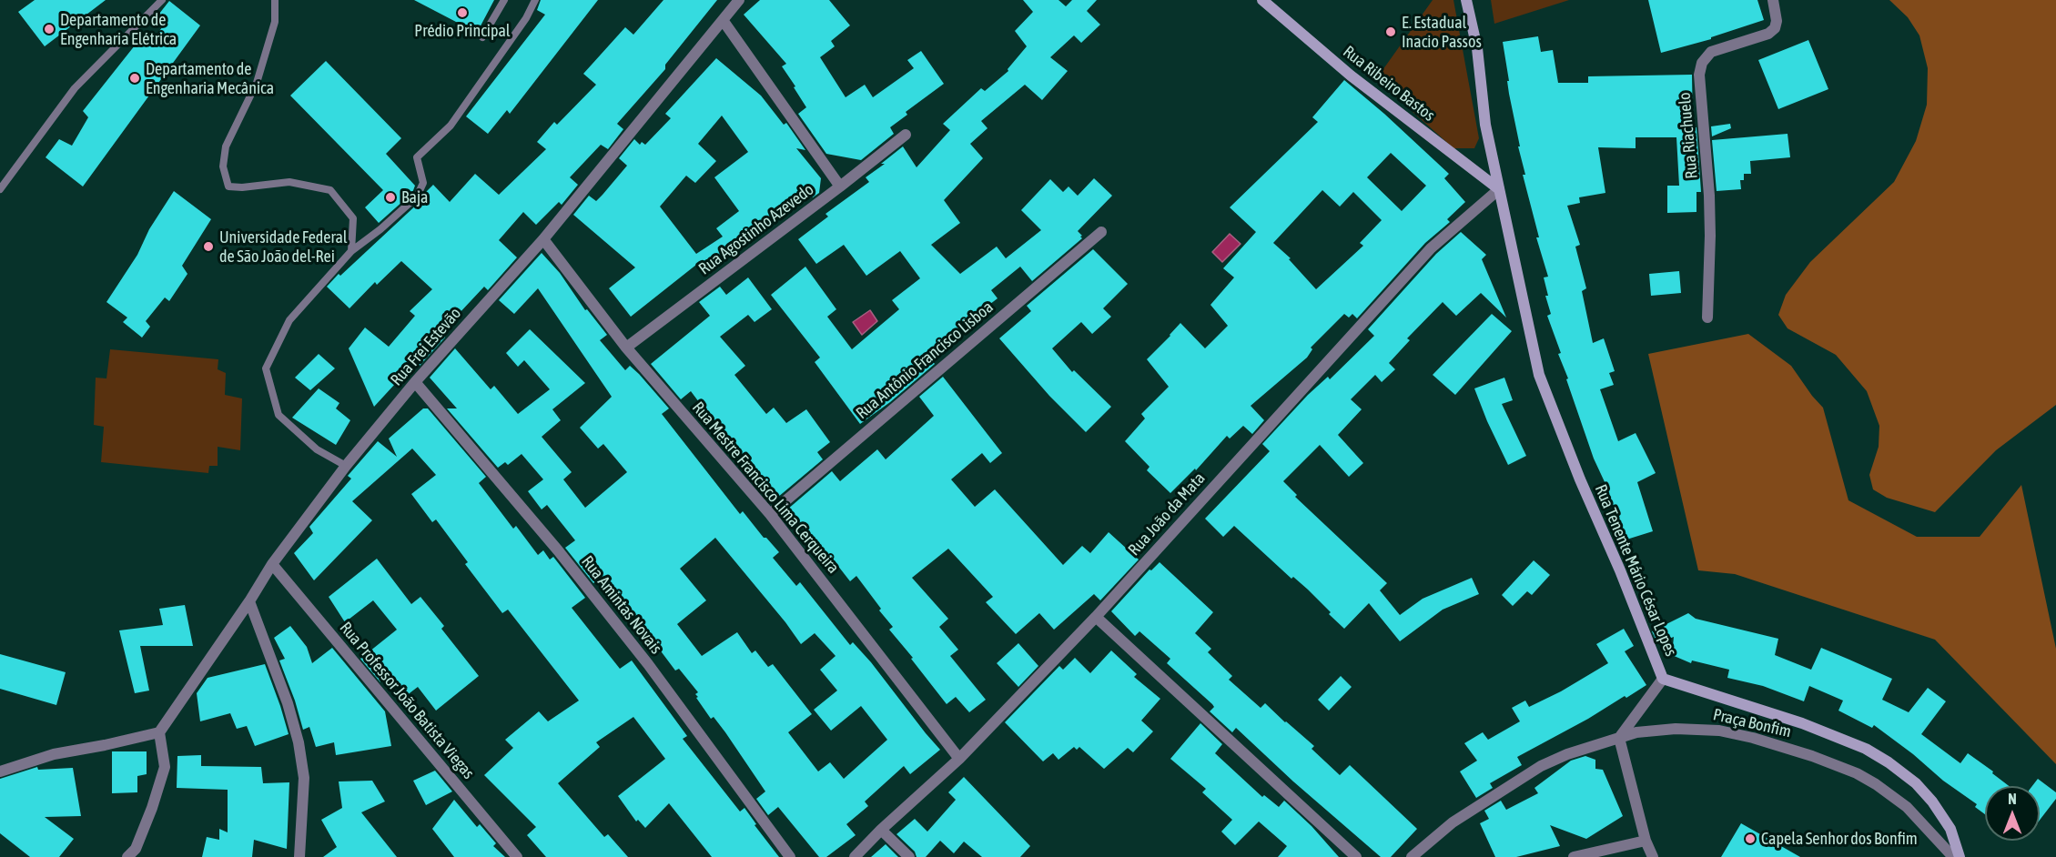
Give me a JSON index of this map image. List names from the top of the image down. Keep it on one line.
{"streets":{"main road":["Rua Ribeiro Bastos","Rua Tenente Mário César Lopes"],"street":["Rua Riachuelo","Rua Agostinho Azevedo","Rua Frei Estevão","Rua Antônio Francisco Lisboa","Rua Mestre Francisco Lima Cerqueira","Rua João da Mata","Rua Amintas Novais","Rua Professor João Batista Viegas","Praça Bonfim"]},"crossings":[["Rua Ribeiro Bastos","Rua João da Mata"],["Rua Ribeiro Bastos","Rua Tenente Mário César Lopes"],["Rua Agostinho Azevedo","Rua Mestre Francisco Lima Cerqueira"],["Rua Frei Estevão","Rua Mestre Francisco Lima Cerqueira"],["Rua Frei Estevão","Rua Amintas Novais"],["Rua Frei Estevão","Rua Professor João Batista Viegas"],["Rua Antônio Francisco Lisboa","Rua Mestre Francisco Lima Cerqueira"],["Rua Mestre Francisco Lima Cerqueira","Rua João da Mata"],["Rua João da Mata","Rua Tenente Mário César Lopes"]],"places":["Prédio Principal","Departamento de Engenharia Elétrica","E. Estadual Inacio Passos","Departamento de Engenharia Mecânica","Baja","Universidade Federal de São João del-Rei","Capela Senhor dos Bonfim"],"north":"top"}
